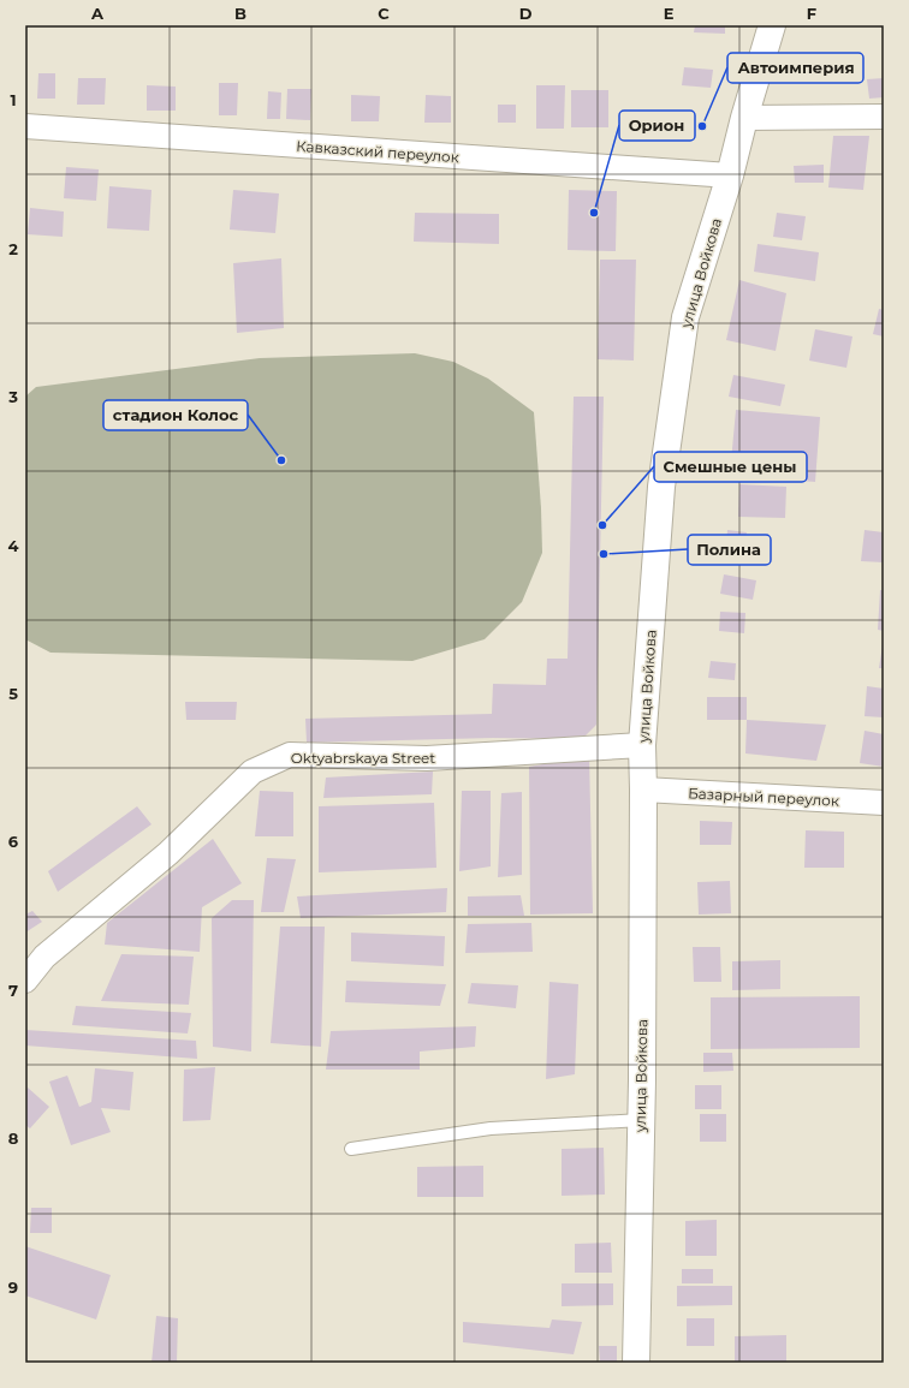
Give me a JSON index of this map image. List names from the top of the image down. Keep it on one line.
{"streets":{"street":["Кавказский переулок","улица Войкова","Oktyabrskaya Street","Базарный переулок"]},"crossings":[["Кавказский переулок","улица Войкова"],["улица Войкова","Oktyabrskaya Street"],["улица Войкова","Базарный переулок"]],"places":["Автоимперия","Орион","стадион Колос","Смешные цены","Полина"],"grid":{"columns":["A","B","C","D","E","F"],"rows":["1","2","3","4","5","6","7","8","9"]}}
